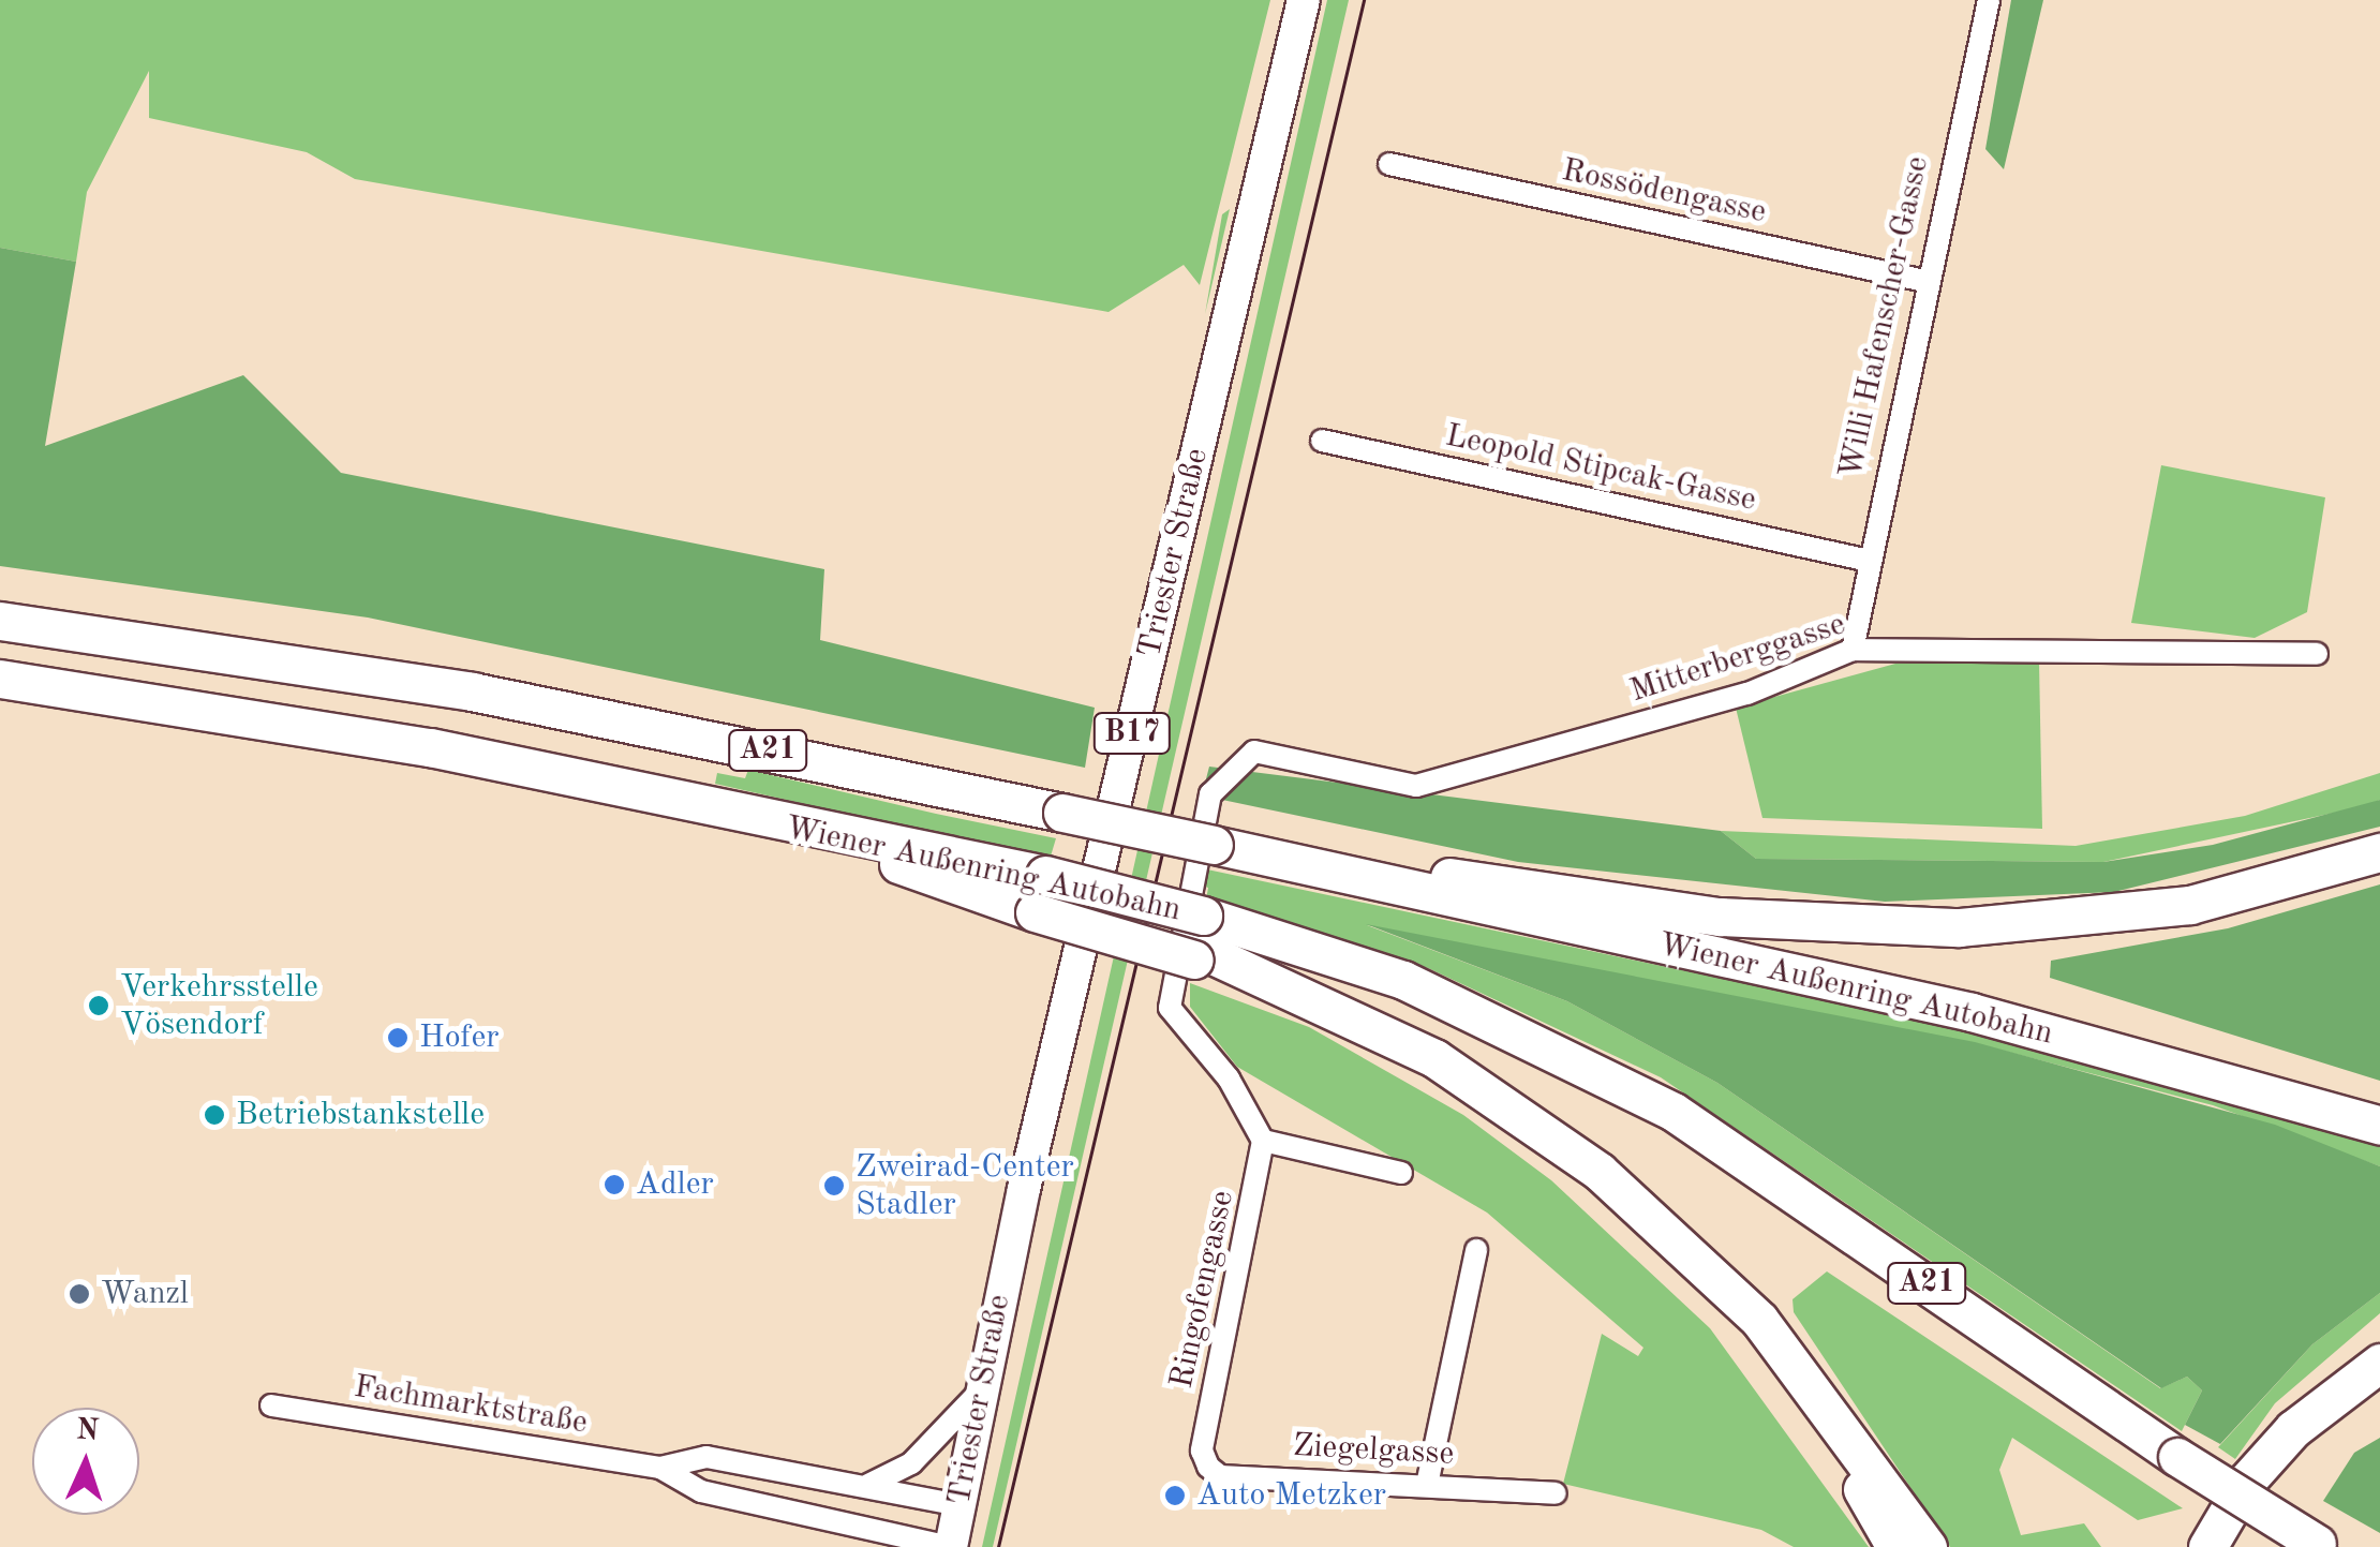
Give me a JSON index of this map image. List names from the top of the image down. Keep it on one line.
{"streets":{"highway":["A21","Wiener Außenring Autobahn"],"main road":["Triester Straße","B17"],"street":["Rossödengasse","Willi Hafenscher-Gasse","Leopold Stipcak-Gasse","Mitterberggasse","Ringofengasse","Fachmarktstraße","Ziegelgasse"]},"crossings":[["Rossödengasse","Willi Hafenscher-Gasse"],["Willi Hafenscher-Gasse","Leopold Stipcak-Gasse"],["Willi Hafenscher-Gasse","Mitterberggasse"],["Triester Straße","Fachmarktstraße"],["Mitterberggasse","Ringofengasse"],["Ringofengasse","Ziegelgasse"]],"places":["Verkehrsstelle Vösendorf","Hofer","Betriebstankstelle","Adler","Zweirad-Center Stadler","Wanzl","Auto Metzker"],"north":"top"}
